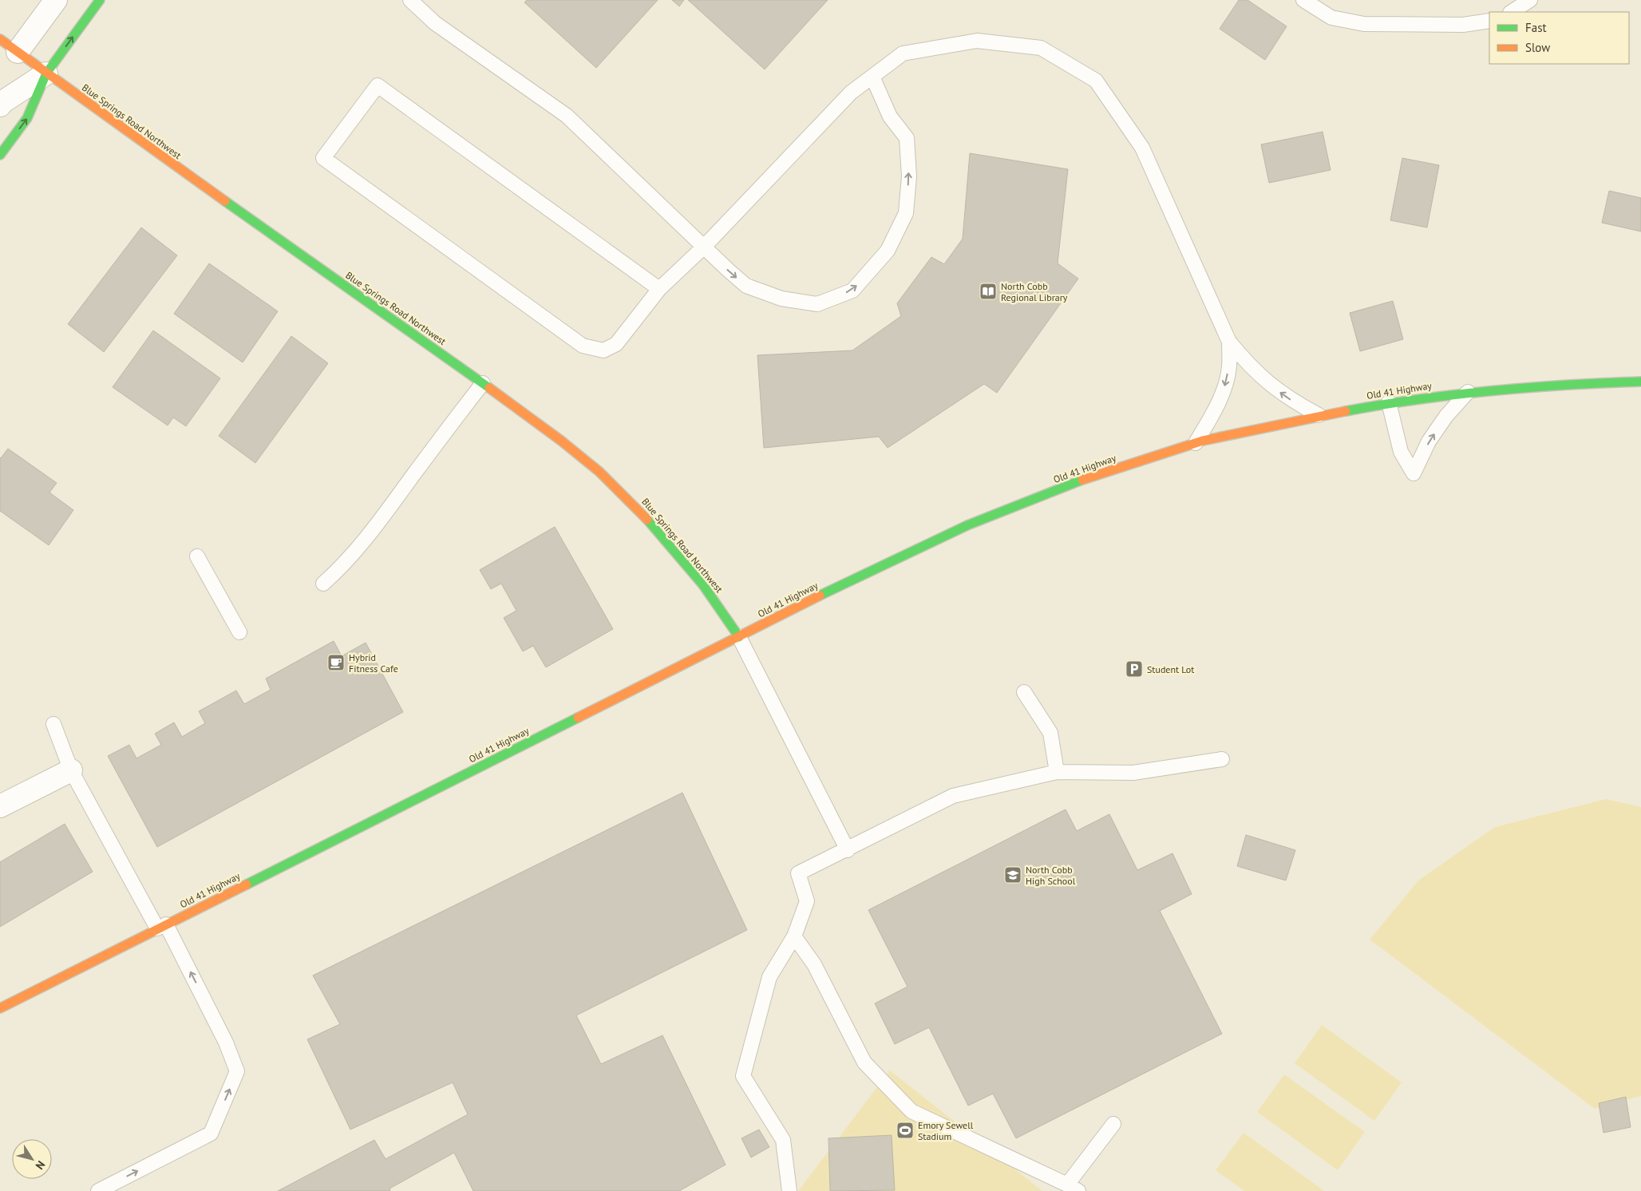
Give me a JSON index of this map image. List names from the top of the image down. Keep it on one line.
{"streets":{"main road":["Blue Springs Road Northwest","Old 41 Highway"]},"crossings":[["Blue Springs Road Northwest","Old 41 Highway"]],"places":{"library":["North Cobb Regional Library"],"cafe":["Hybrid Fitness Cafe"],"parking":["Student Lot"],"school or university":["North Cobb High School"],"sports":["Emory Sewell Stadium"]},"legend":["Fast","Slow"],"north":"bottom right"}
